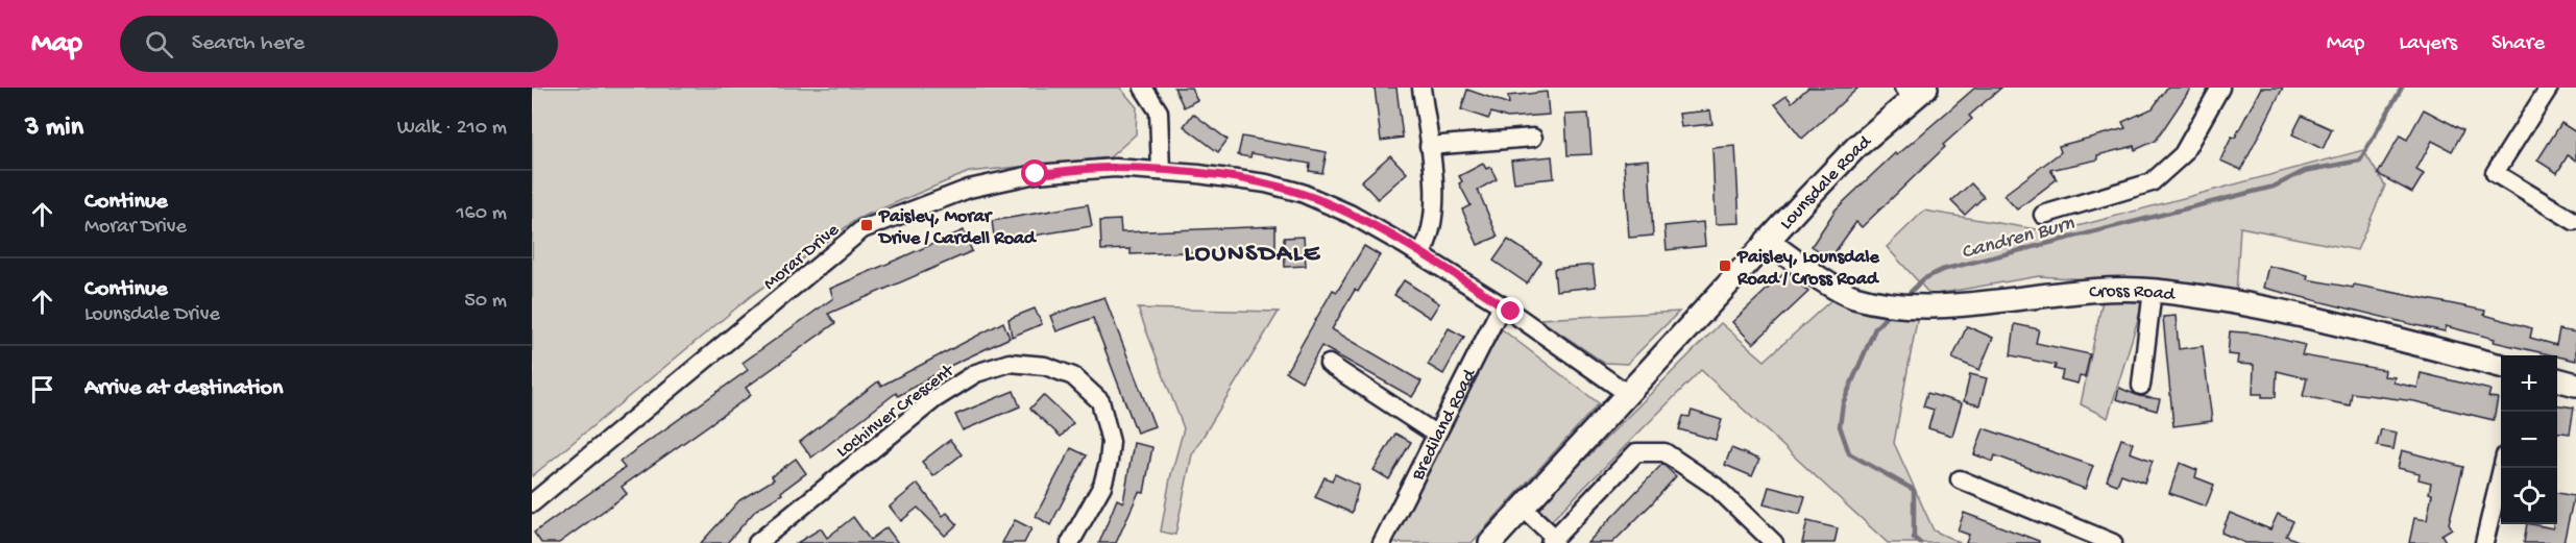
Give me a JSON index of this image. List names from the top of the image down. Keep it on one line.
{"streets":{"street":["Lounsdale Road","Morar Drive","Cross Road","Lochinver Crescent","Brediland Road"]},"crossings":[["Lounsdale Road","Morar Drive"],["Lounsdale Road","Cross Road"],["Morar Drive","Brediland Road"]],"districts":["LOUNSDALE"],"water":["Candren Burn"],"places":{"transit":["Paisley, Morar Drive / Cardell Road","Paisley, Lounsdale Road / Cross Road"]},"page":{"header":"Map","search":"Search here","nav":["Map","Layers","Share"],"heading":["3 min","Walk · 210 m"],"list":[["Continue","Morar Drive","160 m"],["Continue","Lounsdale Drive","50 m"],"Arrive at destination"],"map_buttons":["+","−"]}}
